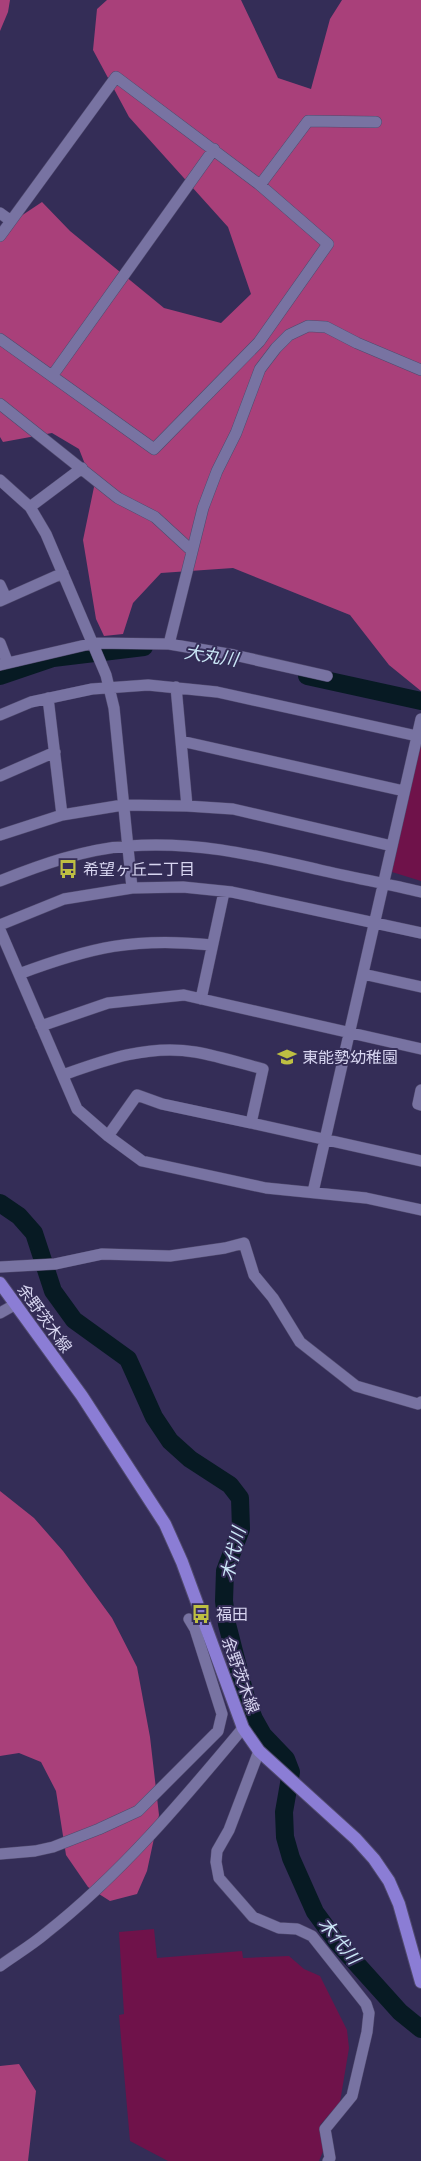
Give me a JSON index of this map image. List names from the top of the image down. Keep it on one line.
{"streets":{"main road":["余野茨木線"]},"water":["大丸川","木代川"],"places":{"bus stop":["希望ヶ丘二丁目","福田"],"school or university":["東能勢幼稚園"]}}
